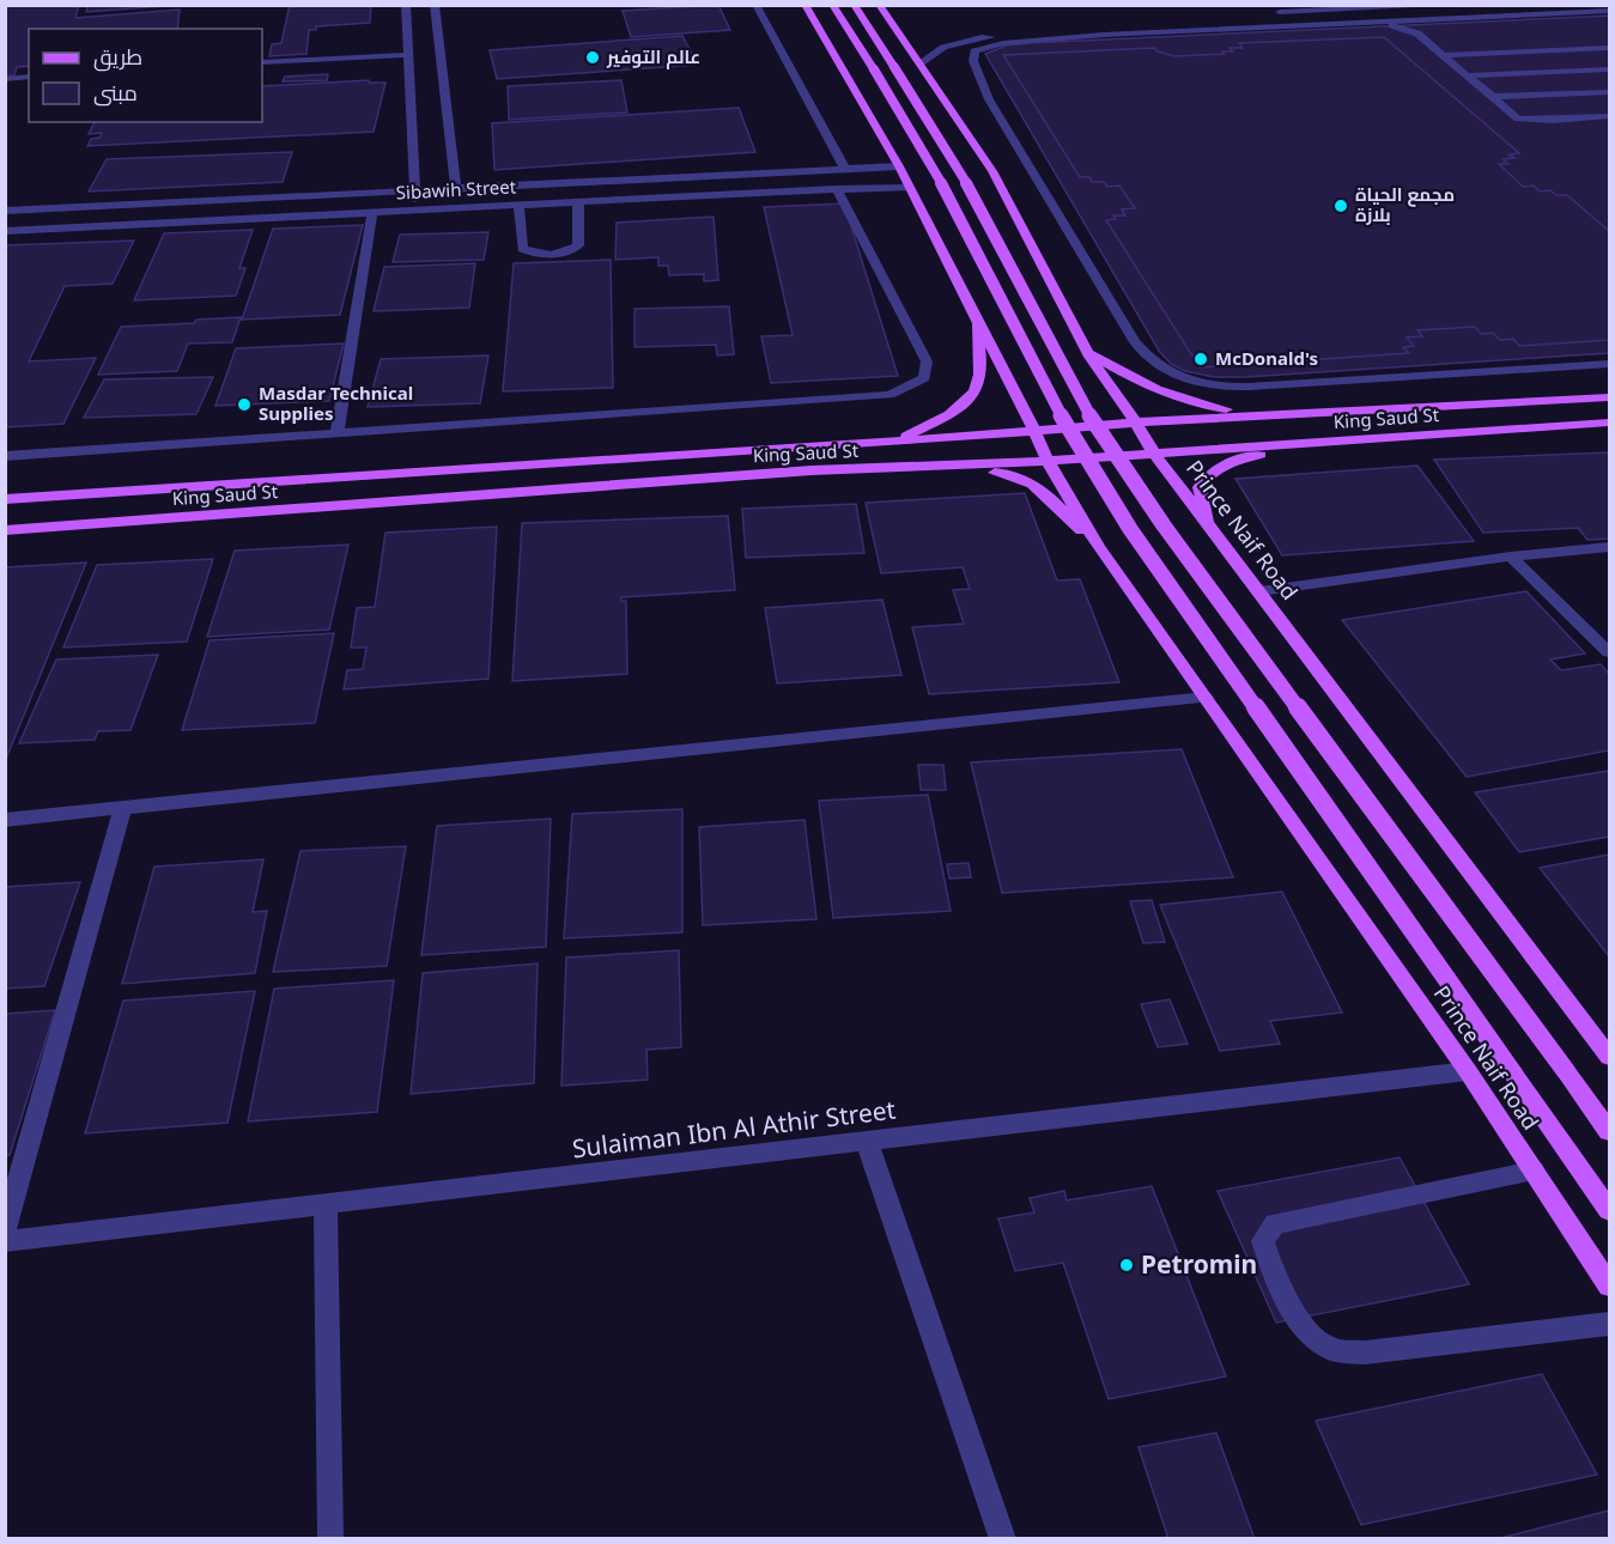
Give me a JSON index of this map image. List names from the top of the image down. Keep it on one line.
{"streets":{"main road":["King Saud St","Prince Naif Road"],"street":["Sibawih Street","Sulaiman Ibn Al Athir Street"]},"crossings":[["Sibawih Street","Prince Naif Road"],["King Saud St","Prince Naif Road"],["Prince Naif Road","Sulaiman Ibn Al Athir Street"]],"places":["عالم التوفير","مجمع الحياة بلازة","McDonald's","Masdar Technical Supplies","Petromin"],"legend":["طريق","مبنى"]}
